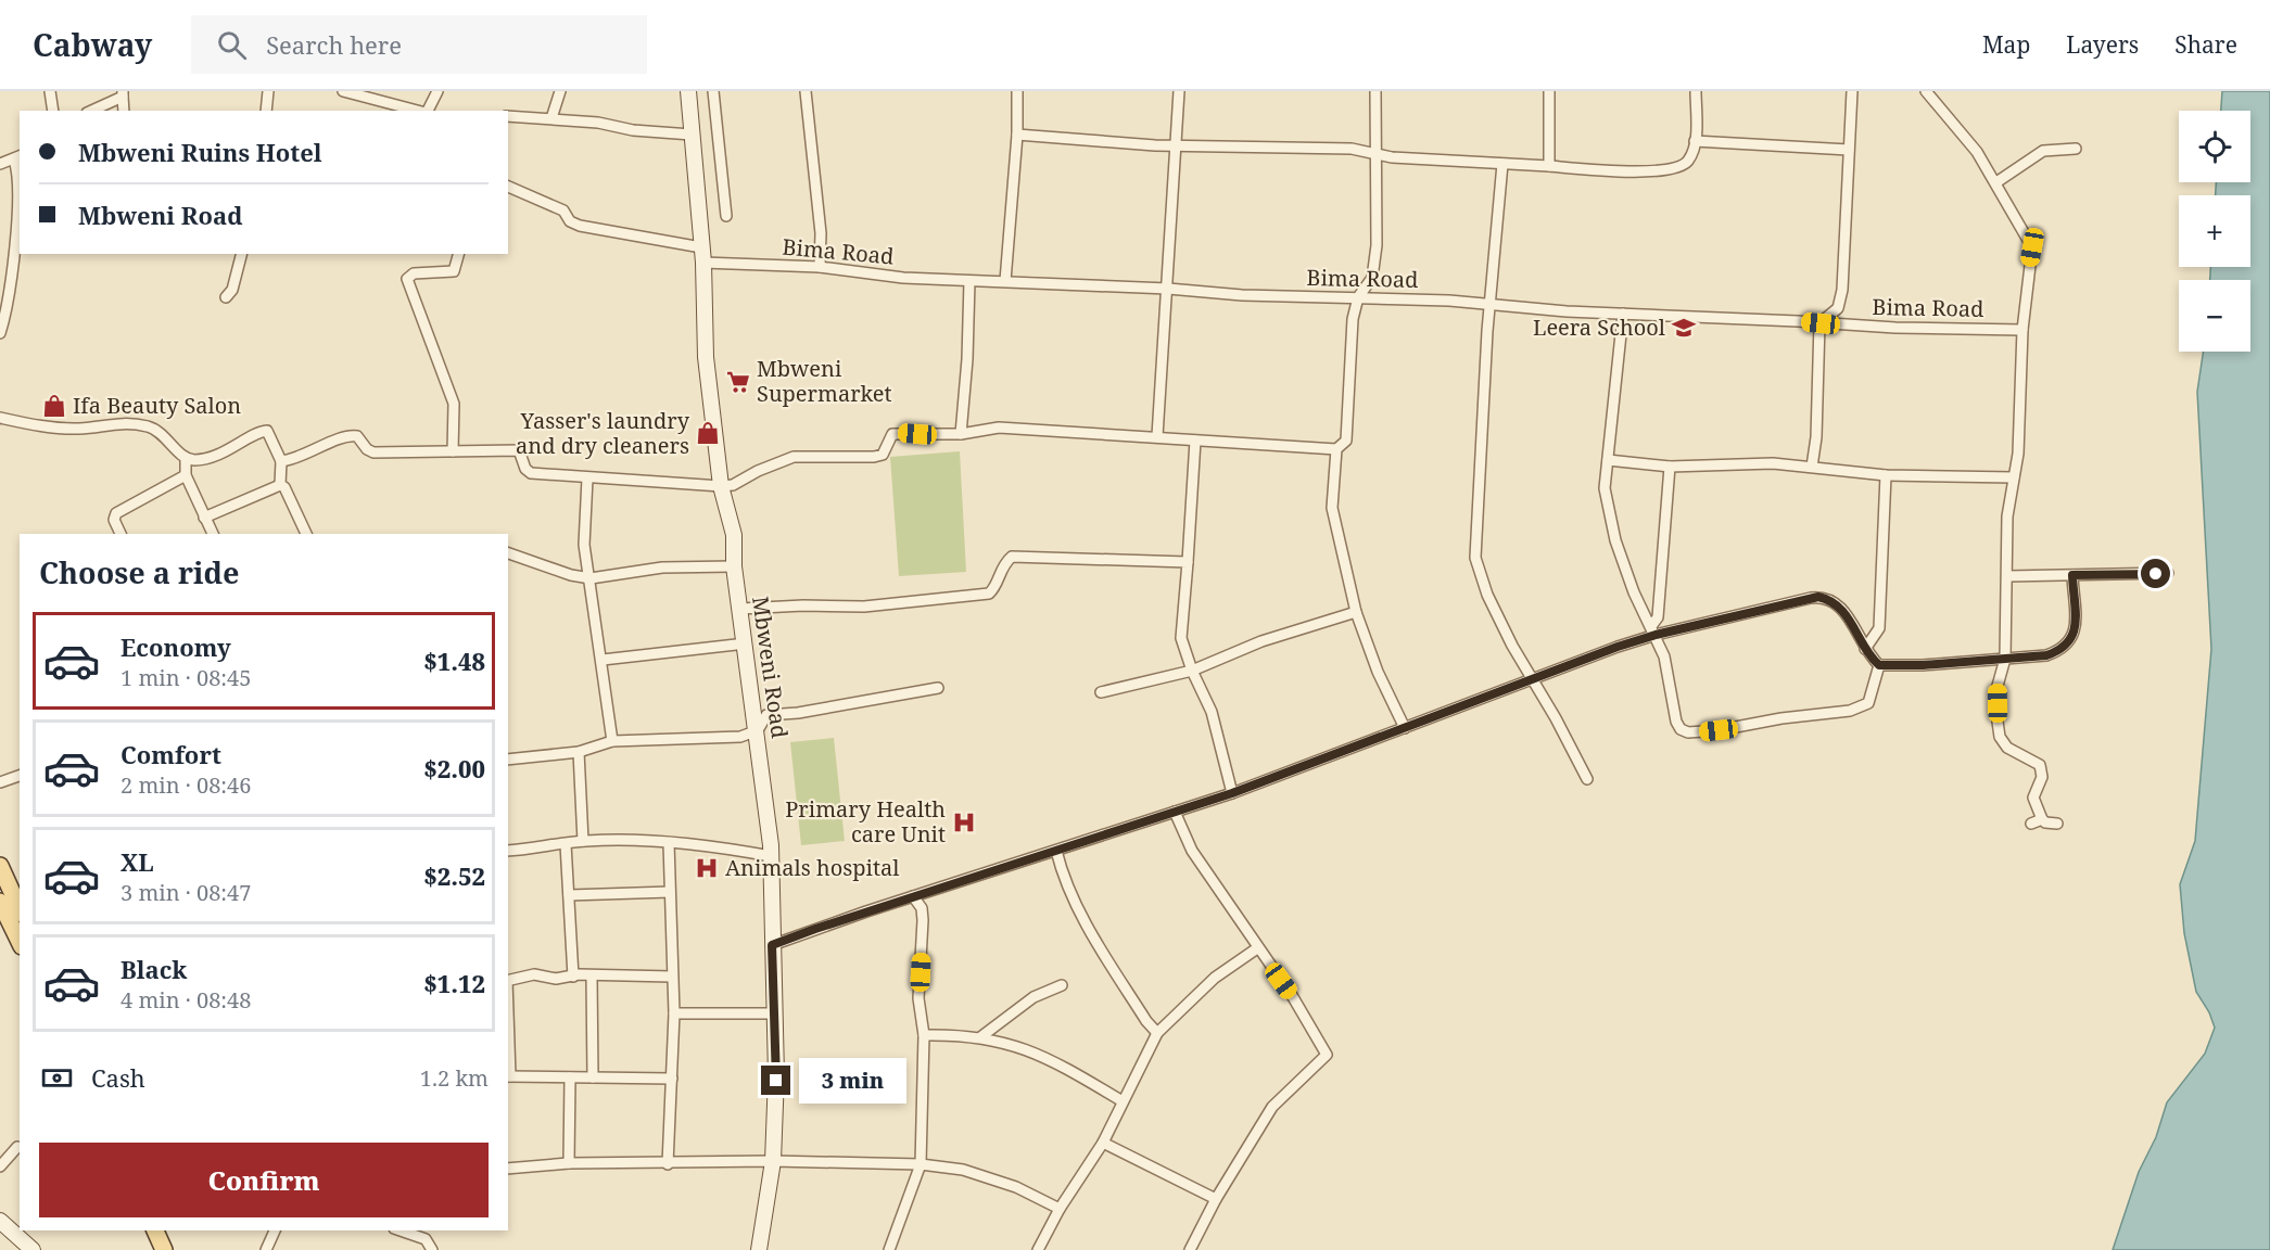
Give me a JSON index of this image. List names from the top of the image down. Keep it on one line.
{"streets":{"street":["Bima Road","Mbweni Road"]},"crossings":[["Bima Road","Mbweni Road"]],"places":{"school or university":["Leera School"],"supermarket":["Mbweni Supermarket"],"shop":["Ifa Beauty Salon","Yasser's laundry and dry cleaners"],"hospital":["Primary Health care Unit","Animals hospital"]},"page":{"header":"Cabway","search":"Search here","nav":["Map","Layers","Share"],"map_buttons":["+","−"],"banner":["Mbweni Ruins Hotel","Mbweni Road"],"heading":"Choose a ride","list":[{"name":"Economy","note":"1 min · 08:45","value":"$1.48"},{"name":"Comfort","note":"2 min · 08:46","value":"$2.00"},{"name":"XL","note":"3 min · 08:47","value":"$2.52"},{"name":"Black","note":"4 min · 08:48","value":"$1.12"}],"pay":["Cash","1.2 km"],"bubble":"3 min","buttons":"Confirm"}}
